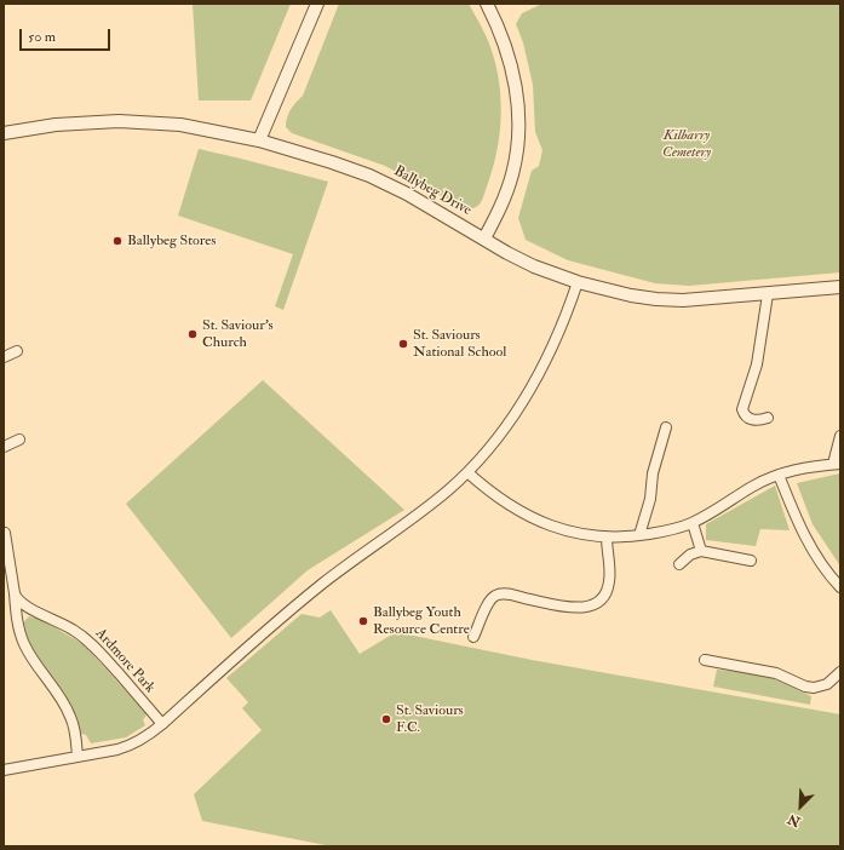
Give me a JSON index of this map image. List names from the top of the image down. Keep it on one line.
{"streets":{"street":["Ballybeg Drive","Ardmore Park"]},"parks":["Kilbarry Cemetery"],"places":["Ballybeg Stores","St. Saviour's Church","St. Saviours National School","Ballybeg Youth Resource Centre","St. Saviours F.C."],"scale_bar":"50 m","north":"bottom left"}
